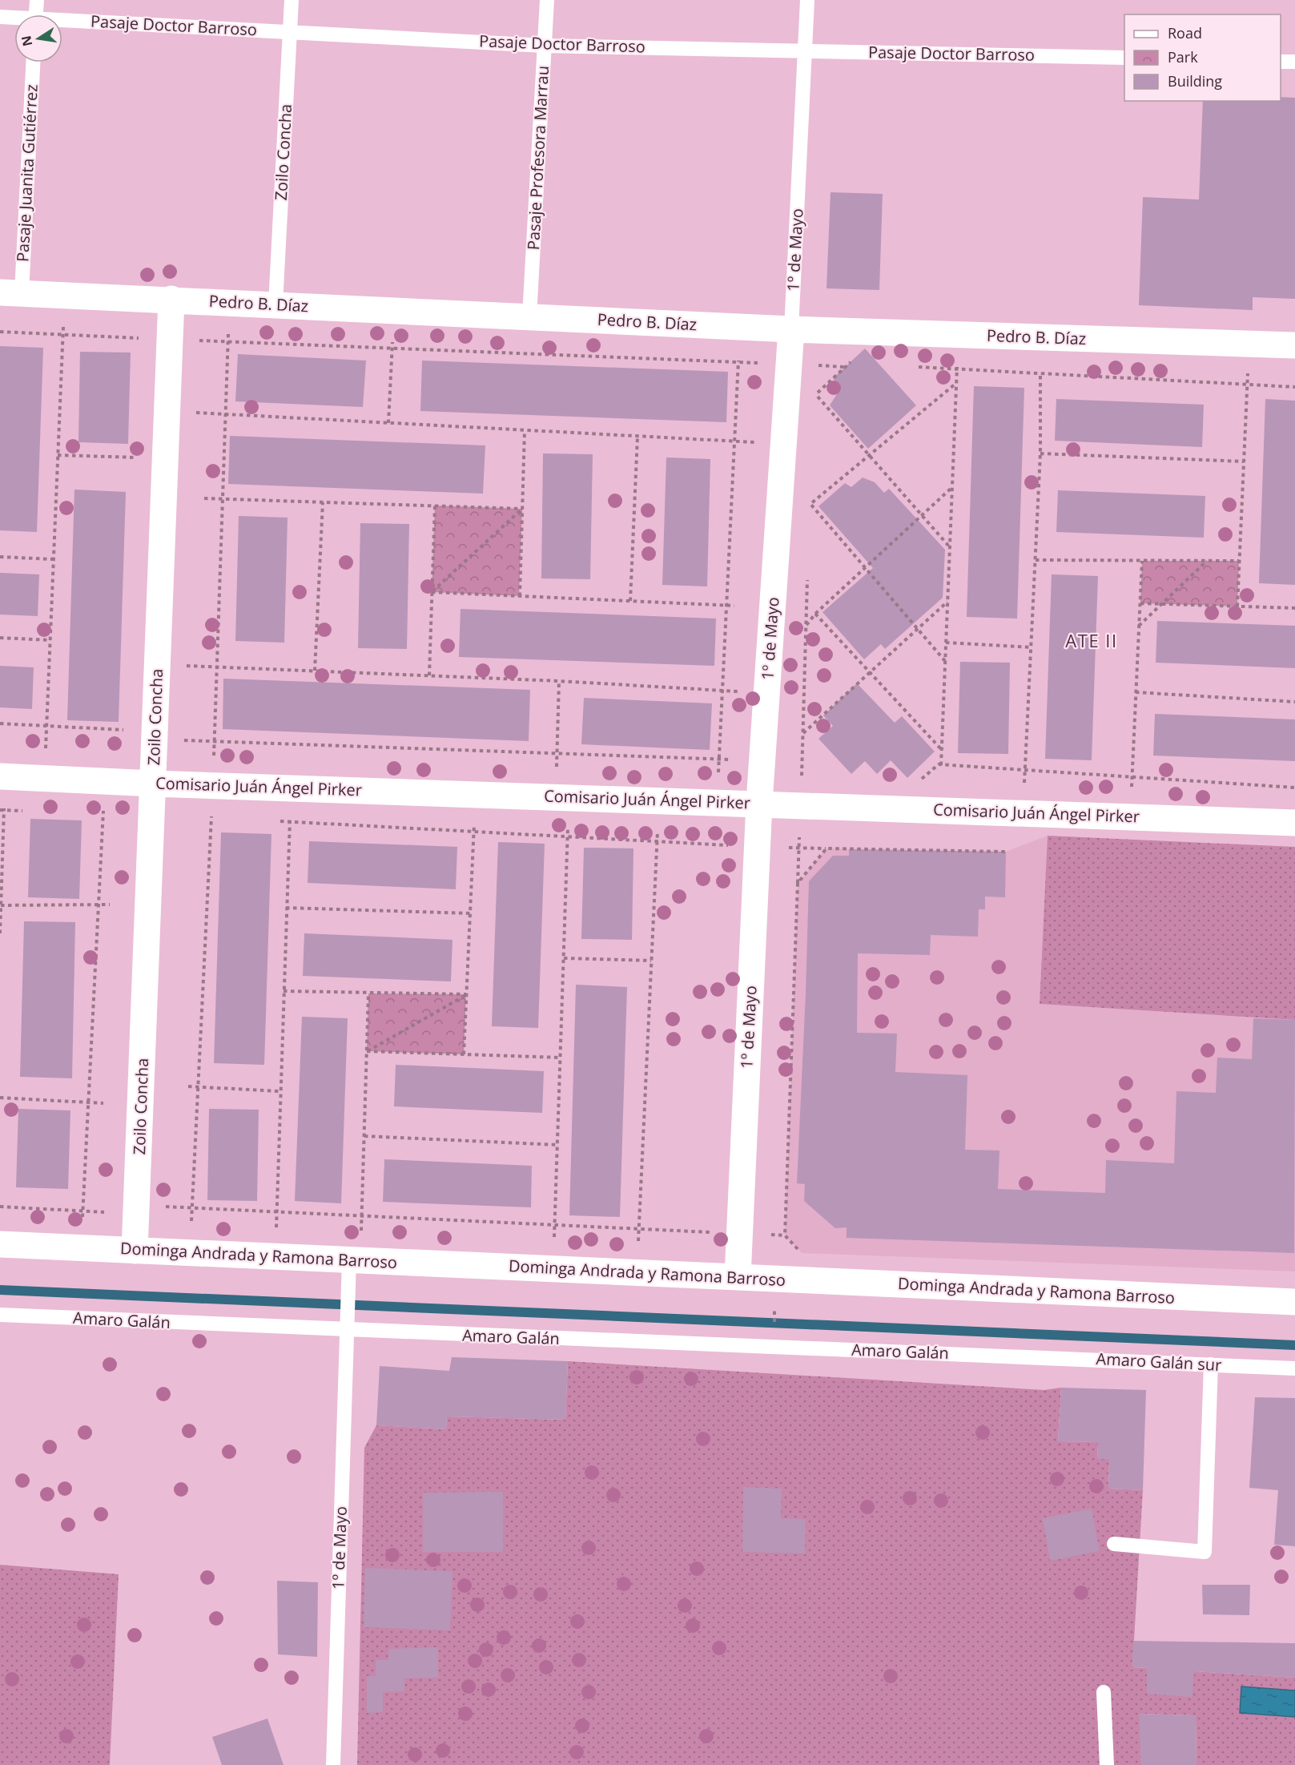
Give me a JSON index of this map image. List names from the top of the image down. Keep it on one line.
{"streets":{"street":["Zoilo Concha","1º de Mayo","Pedro B. Díaz","Comisario Juán Ángel Pirker","Dominga Andrada y Ramona Barroso"],"lane":["Pasaje Doctor Barroso","Pasaje Profesora Marrau","Pasaje Juanita Gutiérrez","Amaro Galán","Amaro Galán sur"]},"crossings":[["Pasaje Doctor Barroso","Zoilo Concha"],["Pasaje Doctor Barroso","Pasaje Profesora Marrau"],["Pasaje Doctor Barroso","1º de Mayo"],["Zoilo Concha","Pedro B. Díaz"],["Zoilo Concha","Comisario Juán Ángel Pirker"],["Zoilo Concha","Dominga Andrada y Ramona Barroso"],["Pasaje Profesora Marrau","Pedro B. Díaz"],["Pasaje Juanita Gutiérrez","Pedro B. Díaz"],["1º de Mayo","Pedro B. Díaz"],["1º de Mayo","Comisario Juán Ángel Pirker"],["1º de Mayo","Dominga Andrada y Ramona Barroso"],["1º de Mayo","Amaro Galán"],["Amaro Galán","Amaro Galán sur"]],"districts":["ATE II"],"legend":["Road","Park","Building"],"north":"left"}
